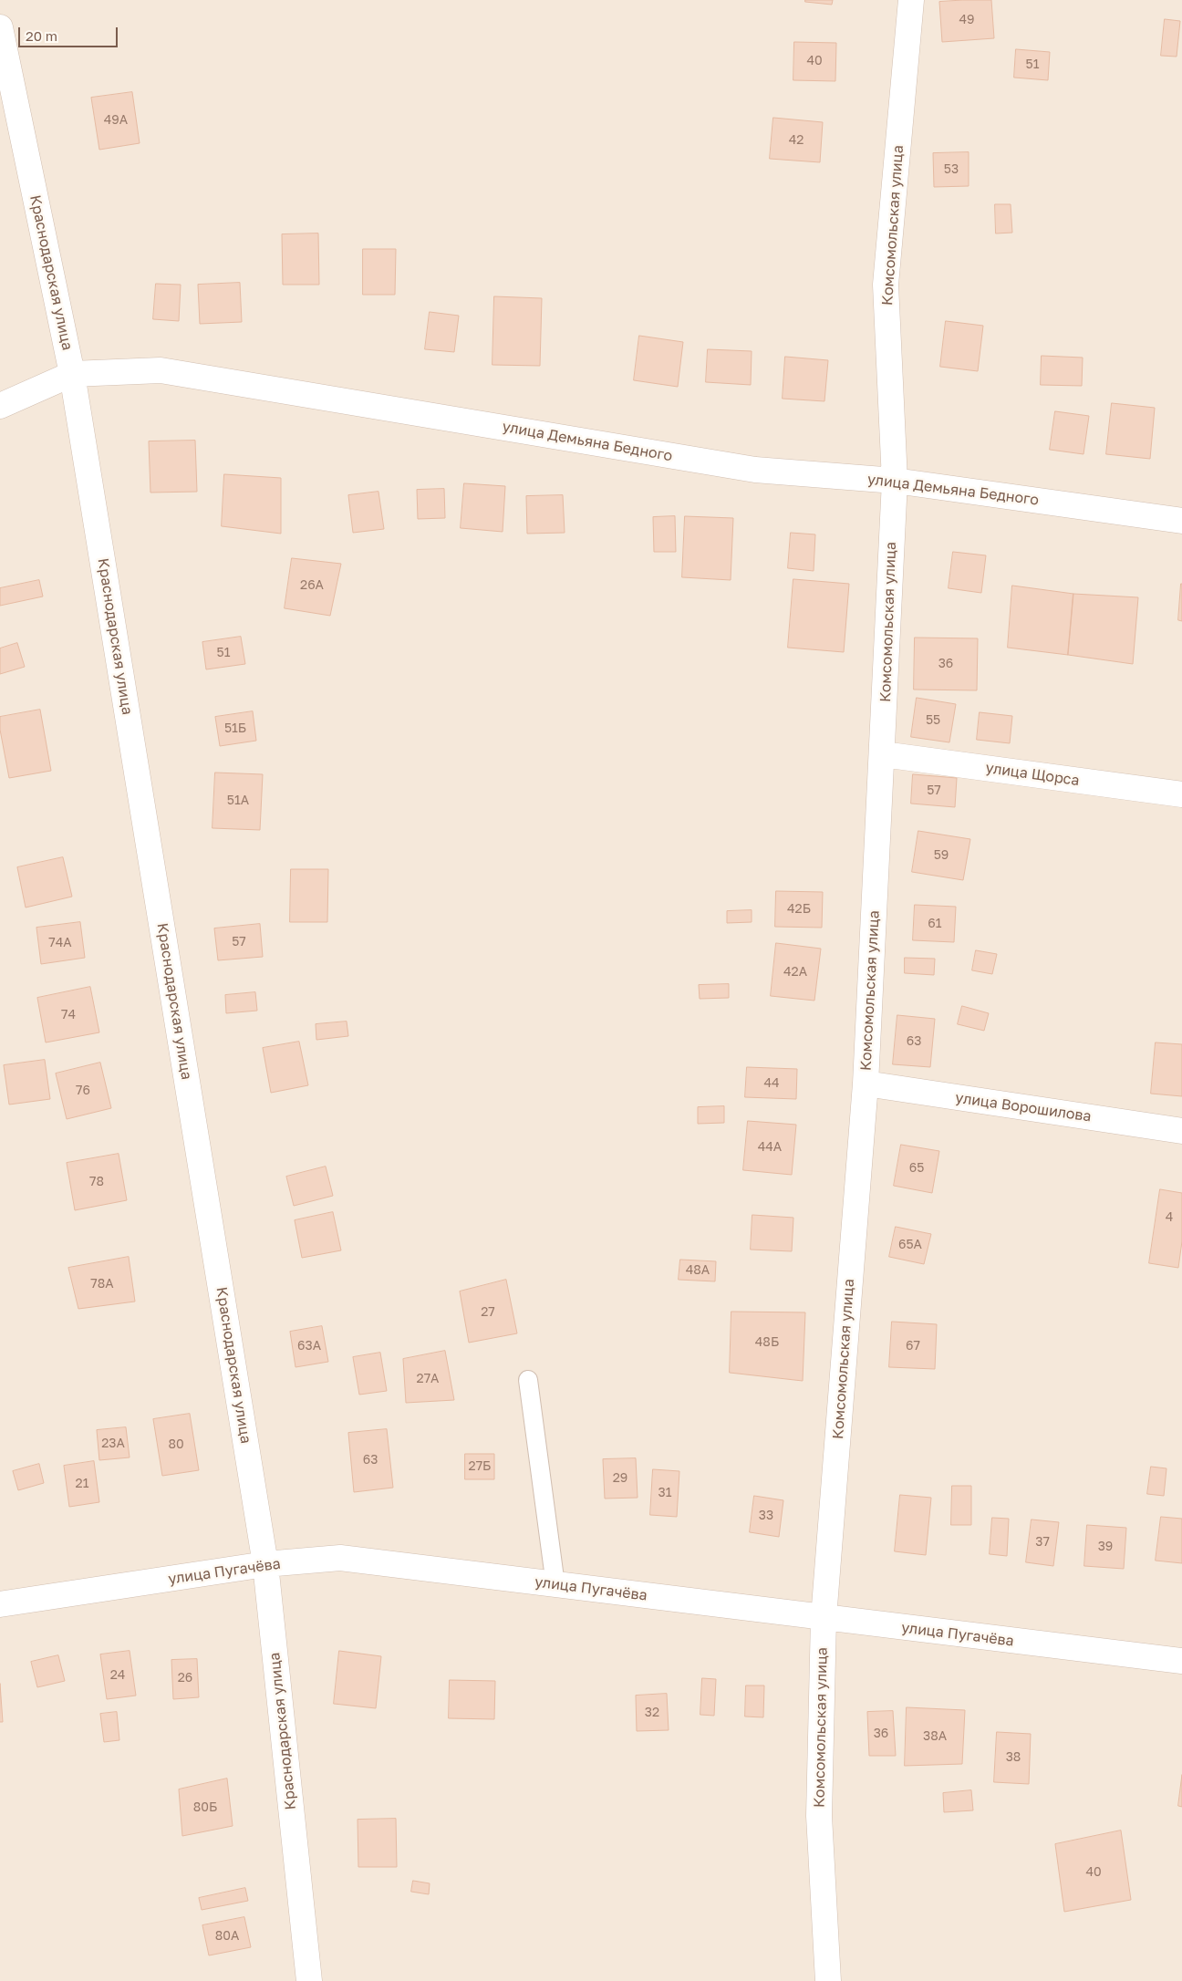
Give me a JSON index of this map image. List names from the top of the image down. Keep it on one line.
{"streets":{"street":["Комсомольская улица","Краснодарская улица","улица Демьяна Бедного","улица Щорса","улица Ворошилова","улица Пугачёва"]},"crossings":[["Комсомольская улица","улица Демьяна Бедного"],["Комсомольская улица","улица Щорса"],["Комсомольская улица","улица Ворошилова"],["Комсомольская улица","улица Пугачёва"],["Краснодарская улица","улица Демьяна Бедного"],["Краснодарская улица","улица Пугачёва"]],"house_numbers":["49","40","51","49А","42","53","26А","51","36","55","51Б","57","51А","59","42Б","61","57","74А","42А","74","63","44","76","44А","65","78","4","65А","48А","78А","27","48Б","63А","67","27А","23А","80","63","27Б","29","21","31","33","37","39","24","26","32","36","38А","38","80Б","40","80А"],"scale_bar":"20 m"}
